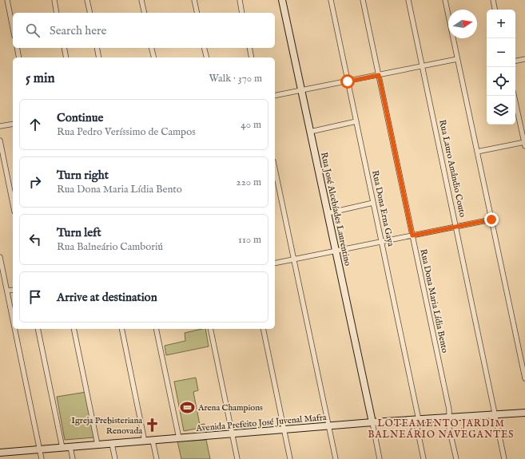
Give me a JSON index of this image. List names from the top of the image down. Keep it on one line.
{"streets":{"main road":["Rua José Alcebíades Laurentino","Avenida Prefeito José Juvenal Mafra"],"street":["Rua Lauro Amândio Couto","Rua Dona Erna Gaya","Rua Dona Maria Lídia Bento"]},"crossings":[["Rua Lauro Amândio Couto","Avenida Prefeito José Juvenal Mafra"],["Rua Dona Erna Gaya","Avenida Prefeito José Juvenal Mafra"],["Rua José Alcebíades Laurentino","Avenida Prefeito José Juvenal Mafra"],["Rua Dona Maria Lídia Bento","Avenida Prefeito José Juvenal Mafra"]],"districts":["LOTEAMENTO JARDIM BALNEÁRIO NAVEGANTES"],"places":{"sports":["Arena Champions"],"church":["Igreja Prebisteriana Renovada"]},"north":"right","page":{"map_buttons":["+","−"],"search":"Search here","heading":["5 min","Walk · 370 m"],"list":[["Continue","Rua Pedro Veríssimo de Campos","40 m"],["Turn right","Rua Dona Maria Lídia Bento","220 m"],["Turn left","Rua Balneário Camboriú","110 m"],"Arrive at destination"]}}
